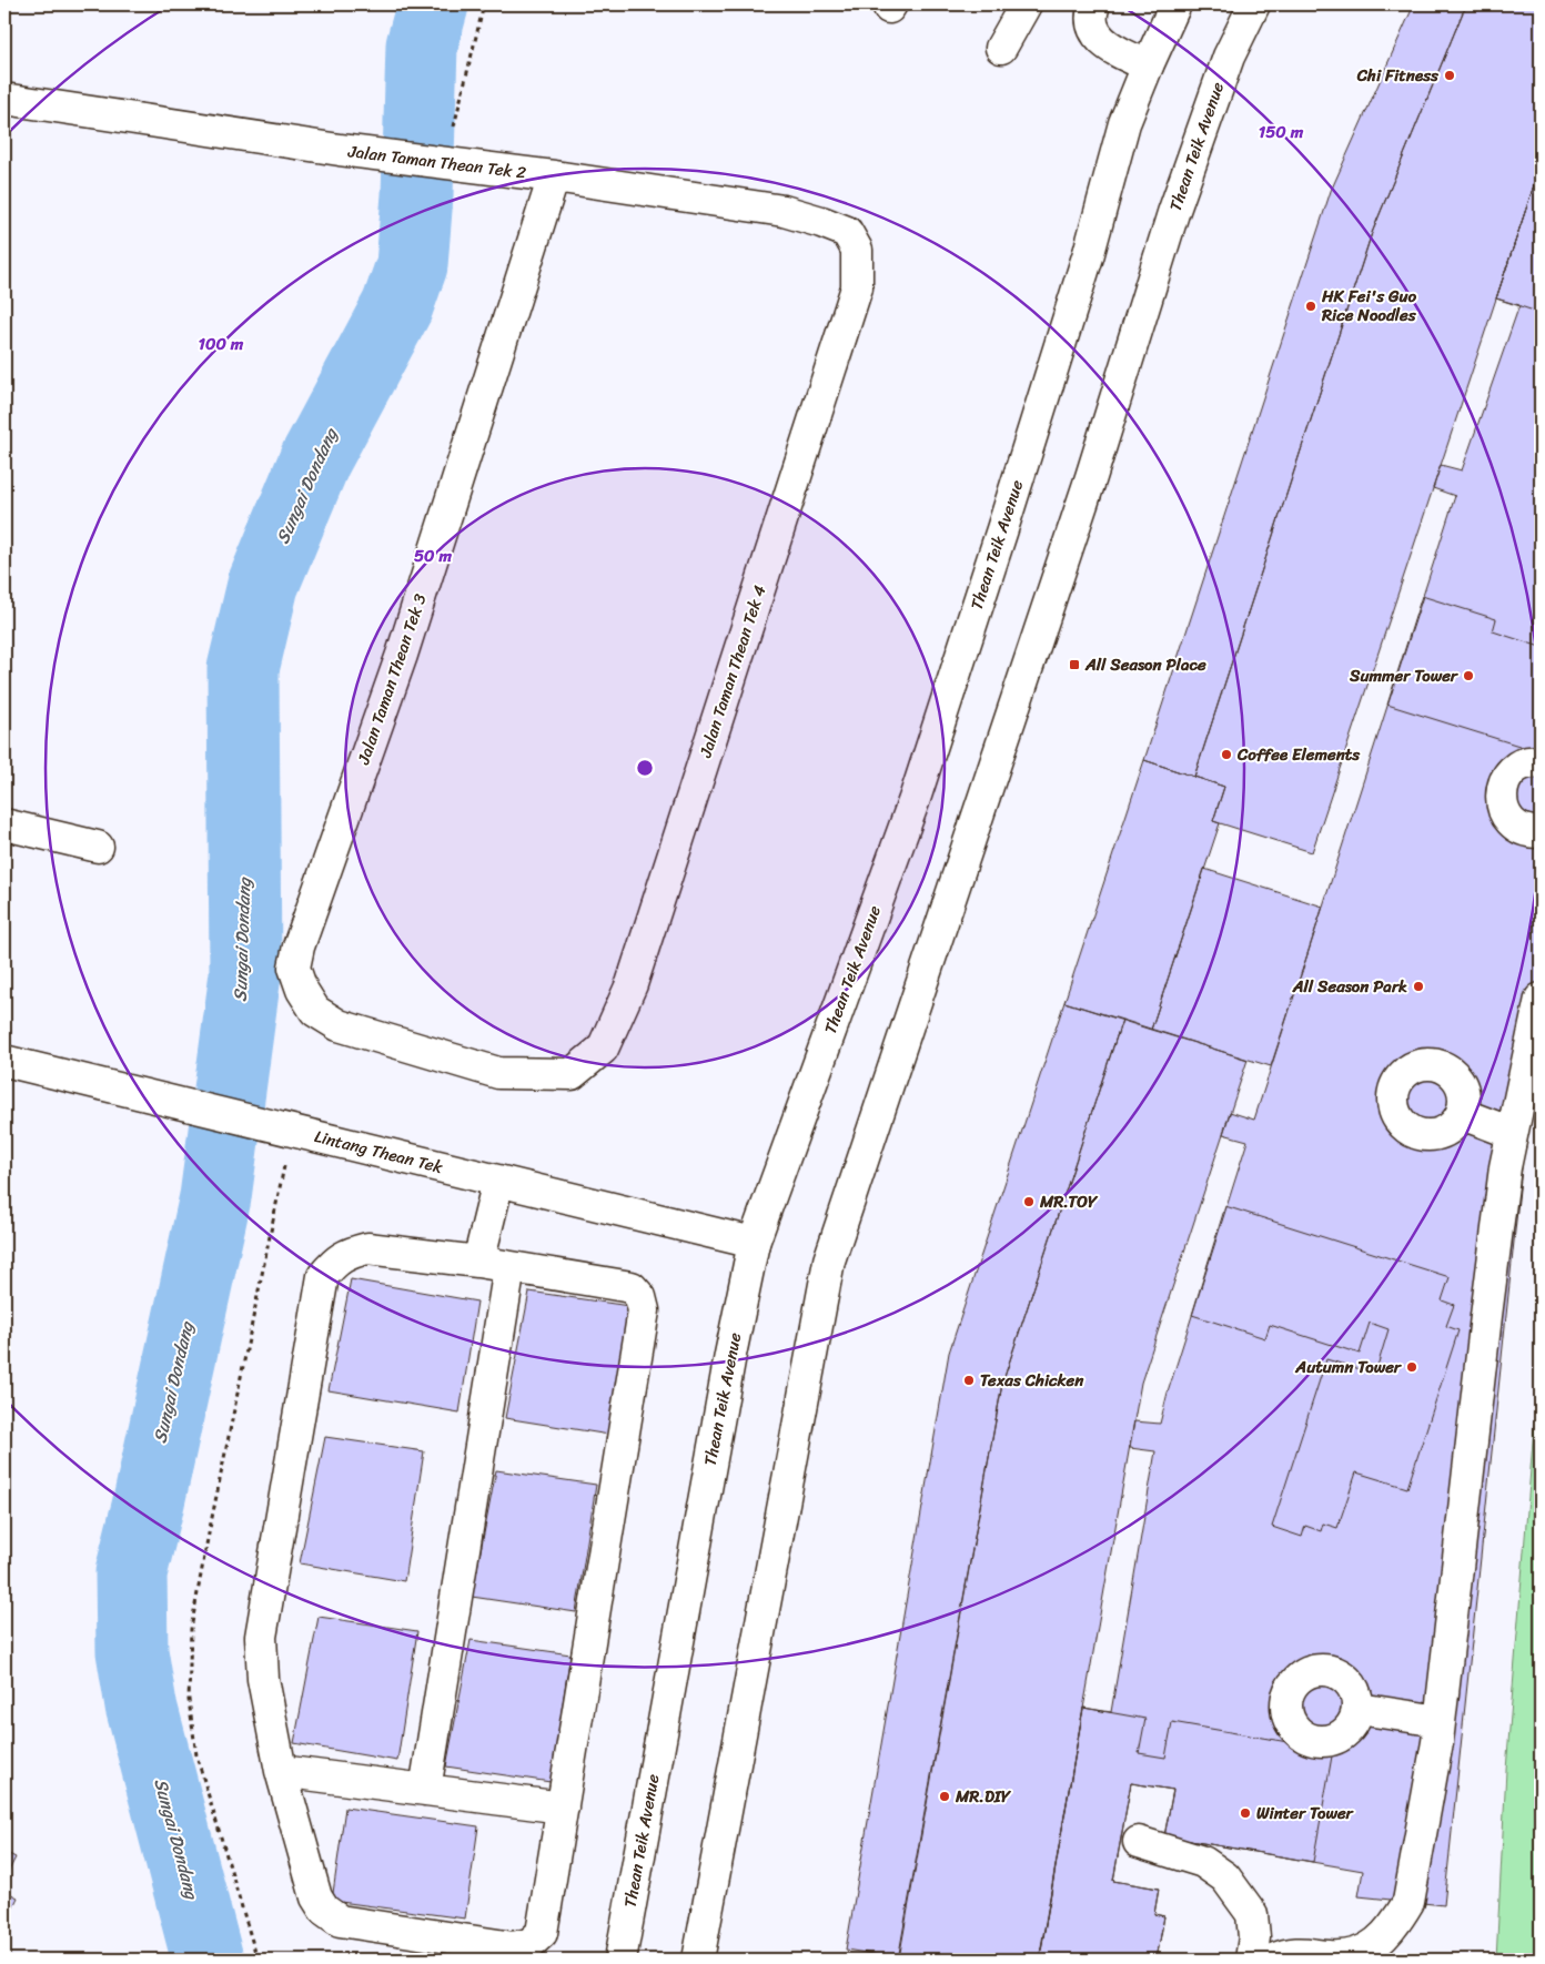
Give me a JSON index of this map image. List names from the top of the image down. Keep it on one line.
{"streets":{"main road":["Thean Teik Avenue","Jalan Taman Thean Tek 2","Jalan Taman Thean Tek 4","Jalan Taman Thean Tek 3","Lintang Thean Tek"]},"crossings":[["Thean Teik Avenue","Lintang Thean Tek"],["Jalan Taman Thean Tek 2","Jalan Taman Thean Tek 4"],["Jalan Taman Thean Tek 2","Jalan Taman Thean Tek 3"],["Jalan Taman Thean Tek 4","Jalan Taman Thean Tek 3"]],"water":["Sungai Dondang"],"places":{"other":["Chi Fitness","HK Fei's Guo Rice Noodles","Summer Tower","Coffee Elements","All Season Park","MR.TOY","Autumn Tower","Texas Chicken","MR.DIY","Winter Tower"],"transit":["All Season Place"]},"rings":["150 m","100 m","50 m"]}
